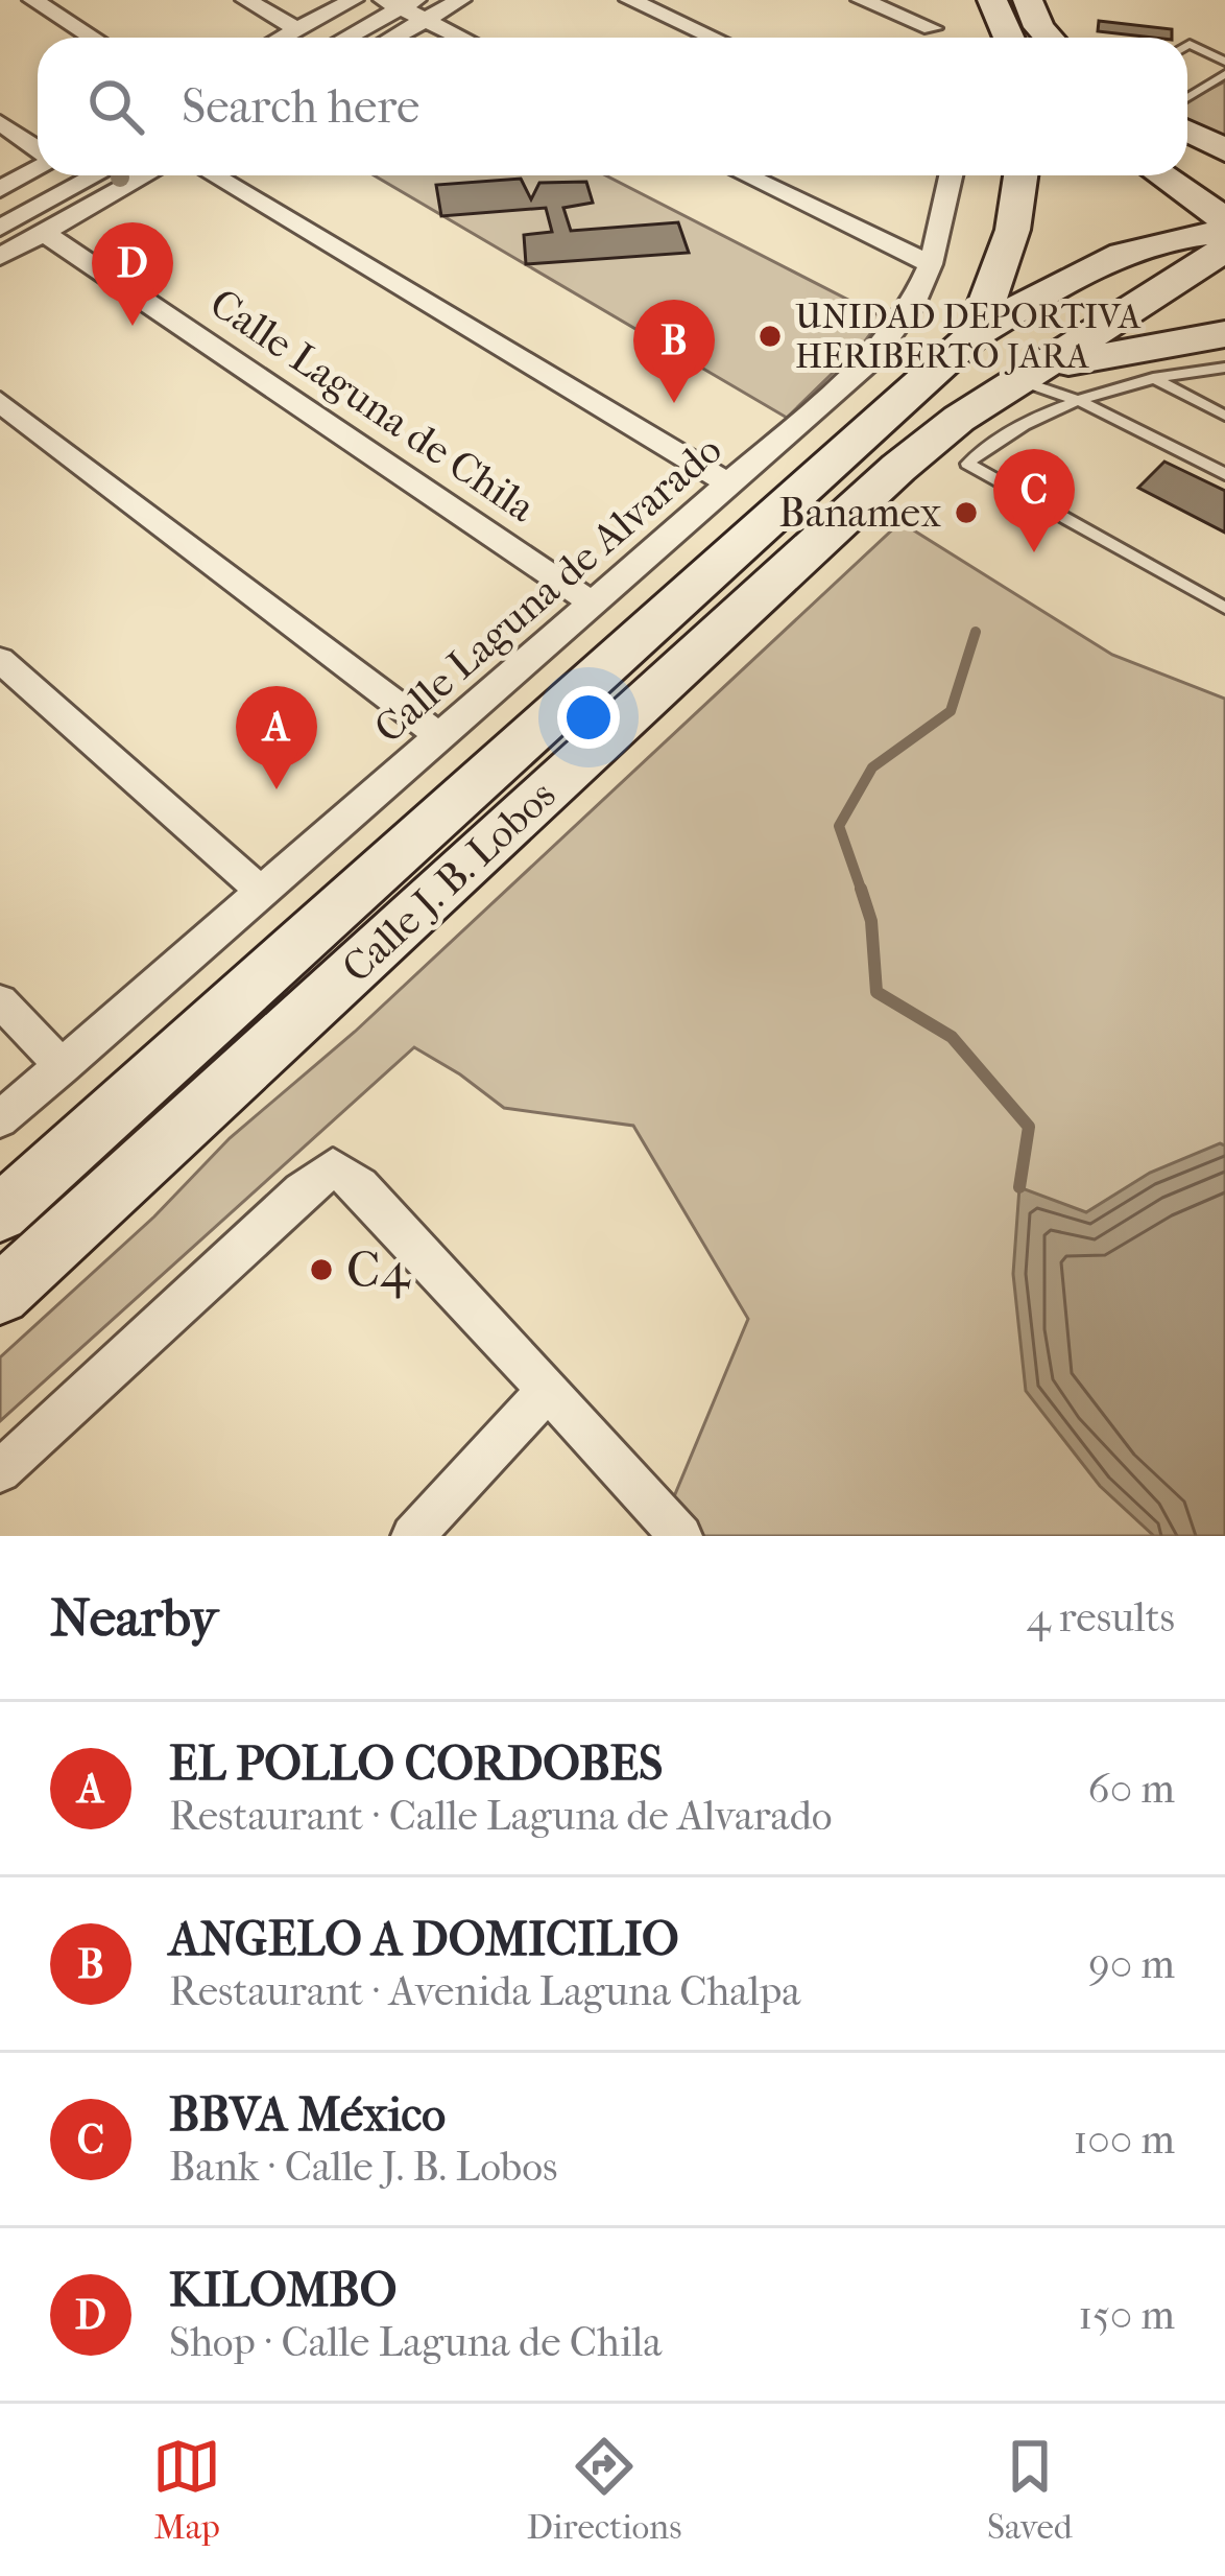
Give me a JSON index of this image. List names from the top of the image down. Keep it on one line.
{"streets":{"main road":["Calle J. B. Lobos"],"street":["Calle Laguna de Chila","Calle Laguna de Alvarado"]},"crossings":[["Calle Laguna de Chila","Calle Laguna de Alvarado"]],"places":["UNIDAD DEPORTIVA HERIBERTO JARA","Banamex","C4"],"page":{"search":"Search here","pins":["D","B","C","A"],"heading":["Nearby","4 results"],"list":[{"mark":"A","name":"EL POLLO CORDOBES","note":"Restaurant · Calle Laguna de Alvarado","value":"60 m"},{"mark":"B","name":"ANGELO A DOMICILIO","note":"Restaurant · Avenida Laguna Chalpa","value":"90 m"},{"mark":"C","name":"BBVA México","note":"Bank · Calle J. B. Lobos","value":"100 m"},{"mark":"D","name":"KILOMBO","note":"Shop · Calle Laguna de Chila","value":"150 m"}],"nav":["Map","Directions","Saved"]}}
